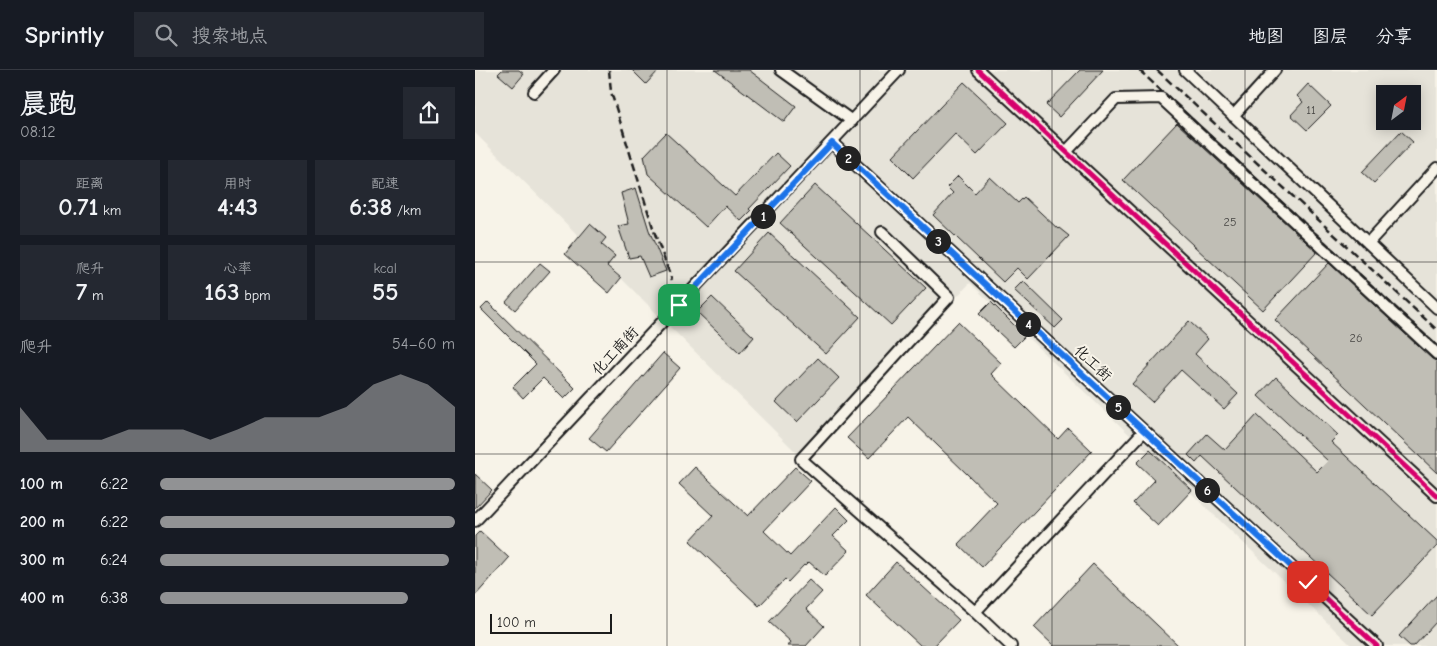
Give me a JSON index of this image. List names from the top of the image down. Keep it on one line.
{"streets":{"street":["化工南街","化工街"]},"crossings":[["化工南街","化工街"]],"house_numbers":["11","25","26"],"scale_bar":"100 m","north":"top right","page":{"header":"Sprintly","search":"搜索地点","nav":["地图","图层","分享"],"heading":["晨跑","08:12"],"pins":["2","1","3","4","5","6"],"stats":[["距离","0.71 km"],["用时","4:43"],["配速","6:38 /km"],["爬升","7 m"],["心率","163 bpm"],["kcal","55"]],"chart":["爬升","54–60 m"],"list":[{"name":"100 m","note":"6:22"},{"name":"200 m","note":"6:22"},{"name":"300 m","note":"6:24"},{"name":"400 m","note":"6:38"}],"scale":"100 m"}}
